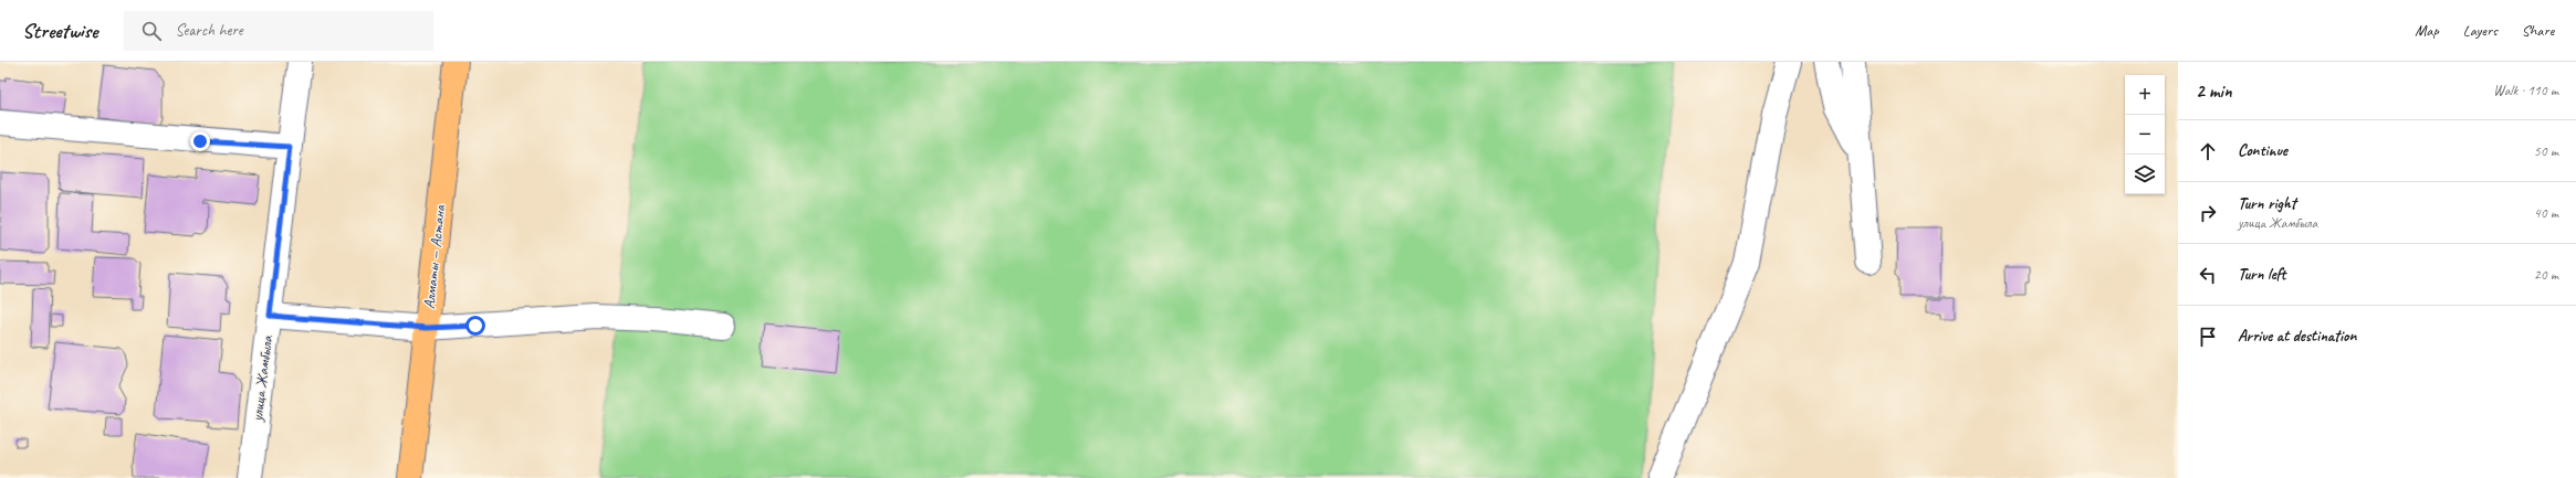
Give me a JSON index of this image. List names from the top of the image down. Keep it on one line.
{"streets":{"highway":["Алматы — Астана"],"street":["улица Жамбыла"]},"page":{"header":"Streetwise","search":"Search here","nav":["Map","Layers","Share"],"heading":["2 min","Walk · 110 m"],"map_buttons":["+","−"],"list":[["Continue","50 m"],["Turn right","улица Жамбыла","40 m"],["Turn left","20 m"],"Arrive at destination"]}}
